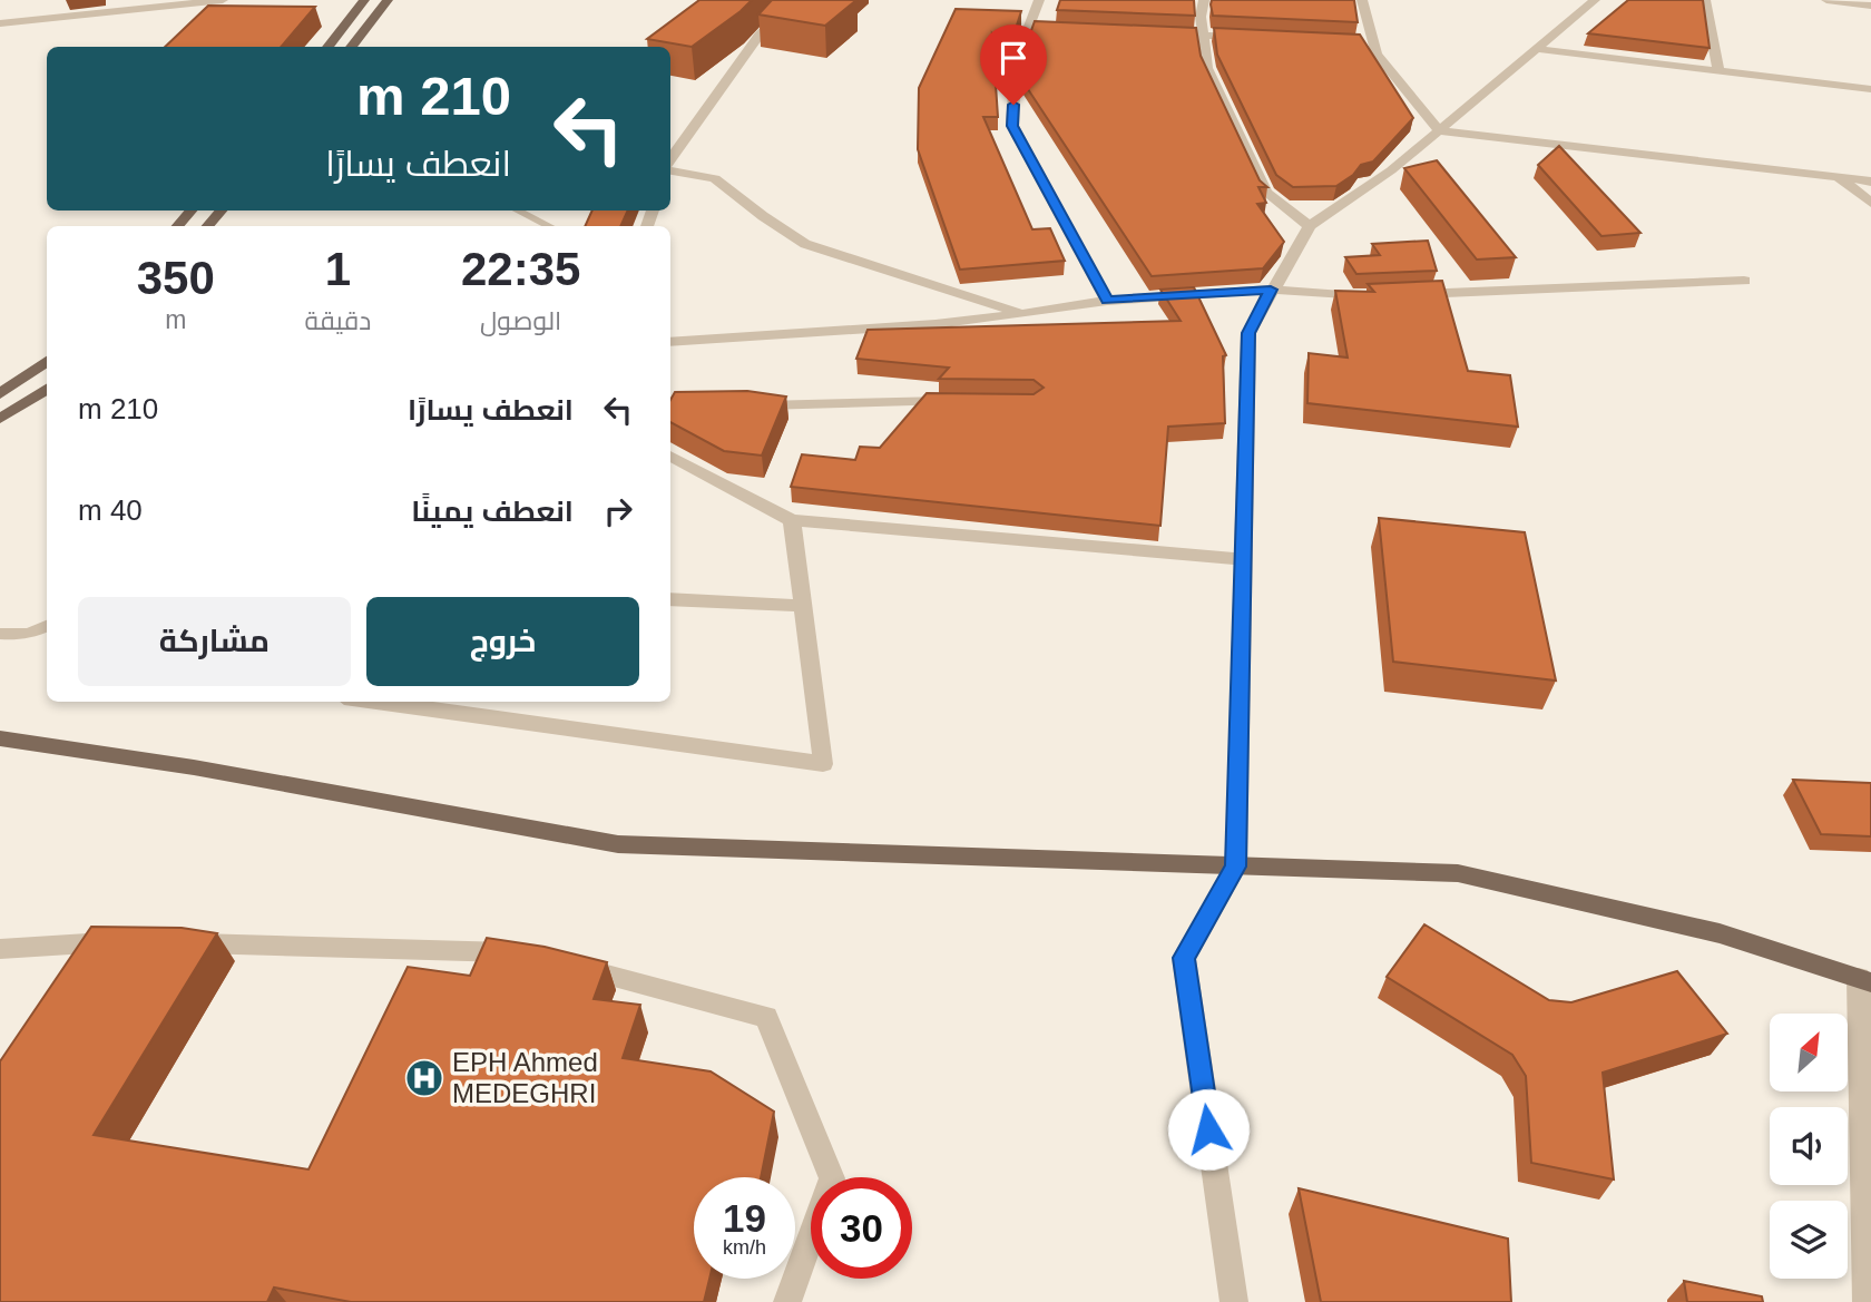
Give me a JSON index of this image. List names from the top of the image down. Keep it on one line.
{"places":{"hospital":["EPH Ahmed MEDEGHRI"]},"north":"top right","page":{"turn":["210 m","انعطف يسارًا"],"eta":["22:35","الوصول","1","دقيقة","350","m"],"list":[{"name":"انعطف يسارًا","value":"210 m"},{"name":"انعطف يمينًا","value":"40 m"}],"buttons":["خروج","مشاركة"],"speed":"19 km/h","limit":"30"}}
